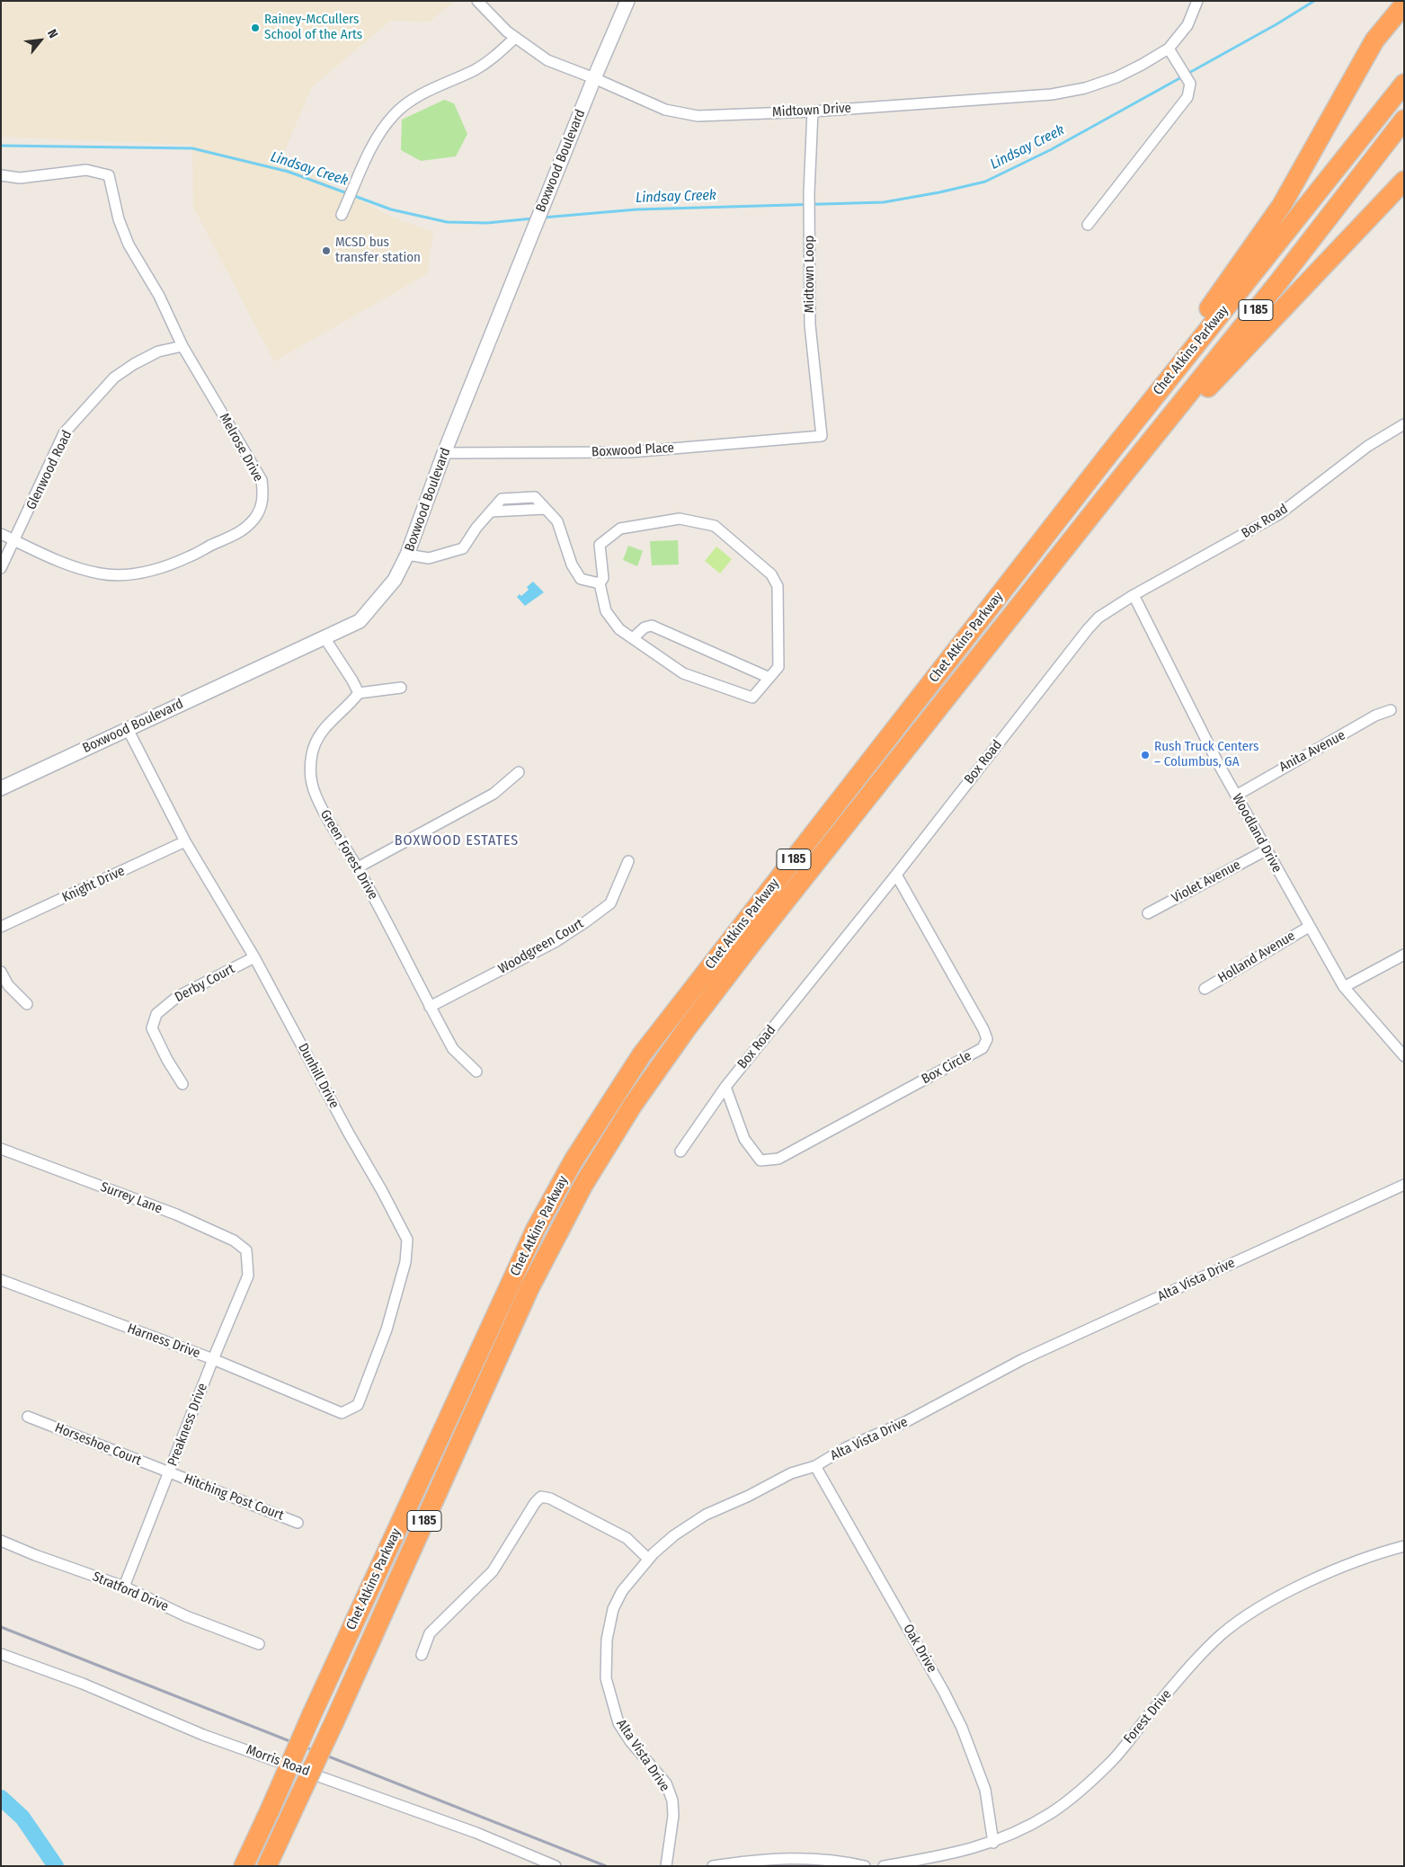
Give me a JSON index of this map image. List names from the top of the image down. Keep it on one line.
{"streets":{"highway":["I 185","Chet Atkins Parkway"],"street":["Midtown Drive","Boxwood Boulevard","Midtown Loop","Melrose Drive","Boxwood Place","Glenwood Road","Box Road","Anita Avenue","Woodland Drive","Green Forest Drive","Violet Avenue","Knight Drive","Woodgreen Court","Holland Avenue","Derby Court","Box Circle","Dunhill Drive","Surrey Lane","Alta Vista Drive","Harness Drive","Preakness Drive","Horseshoe Court","Hitching Post Court","Stratford Drive","Oak Drive","Forest Drive","Morris Road"]},"crossings":[["Midtown Drive","Boxwood Boulevard"],["Midtown Drive","Midtown Loop"],["Boxwood Boulevard","Boxwood Place"],["Boxwood Boulevard","Dunhill Drive"],["Midtown Loop","Boxwood Place"],["Melrose Drive","Glenwood Road"],["Box Road","Woodland Drive"],["Box Road","Box Circle"],["Anita Avenue","Woodland Drive"],["Woodland Drive","Violet Avenue"],["Woodland Drive","Holland Avenue"],["Green Forest Drive","Woodgreen Court"],["Knight Drive","Dunhill Drive"],["Derby Court","Dunhill Drive"],["Dunhill Drive","Harness Drive"],["Surrey Lane","Preakness Drive"],["Alta Vista Drive","Oak Drive"],["Harness Drive","Preakness Drive"],["Preakness Drive","Horseshoe Court"],["Preakness Drive","Hitching Post Court"],["Preakness Drive","Stratford Drive"],["Horseshoe Court","Hitching Post Court"],["Oak Drive","Forest Drive"]],"districts":["BOXWOOD ESTATES"],"water":["Lindsay Creek"],"places":["Rainey-McCullers School of the Arts","MCSD bus transfer station","Rush Truck Centers – Columbus, GA"],"north":"top right"}
